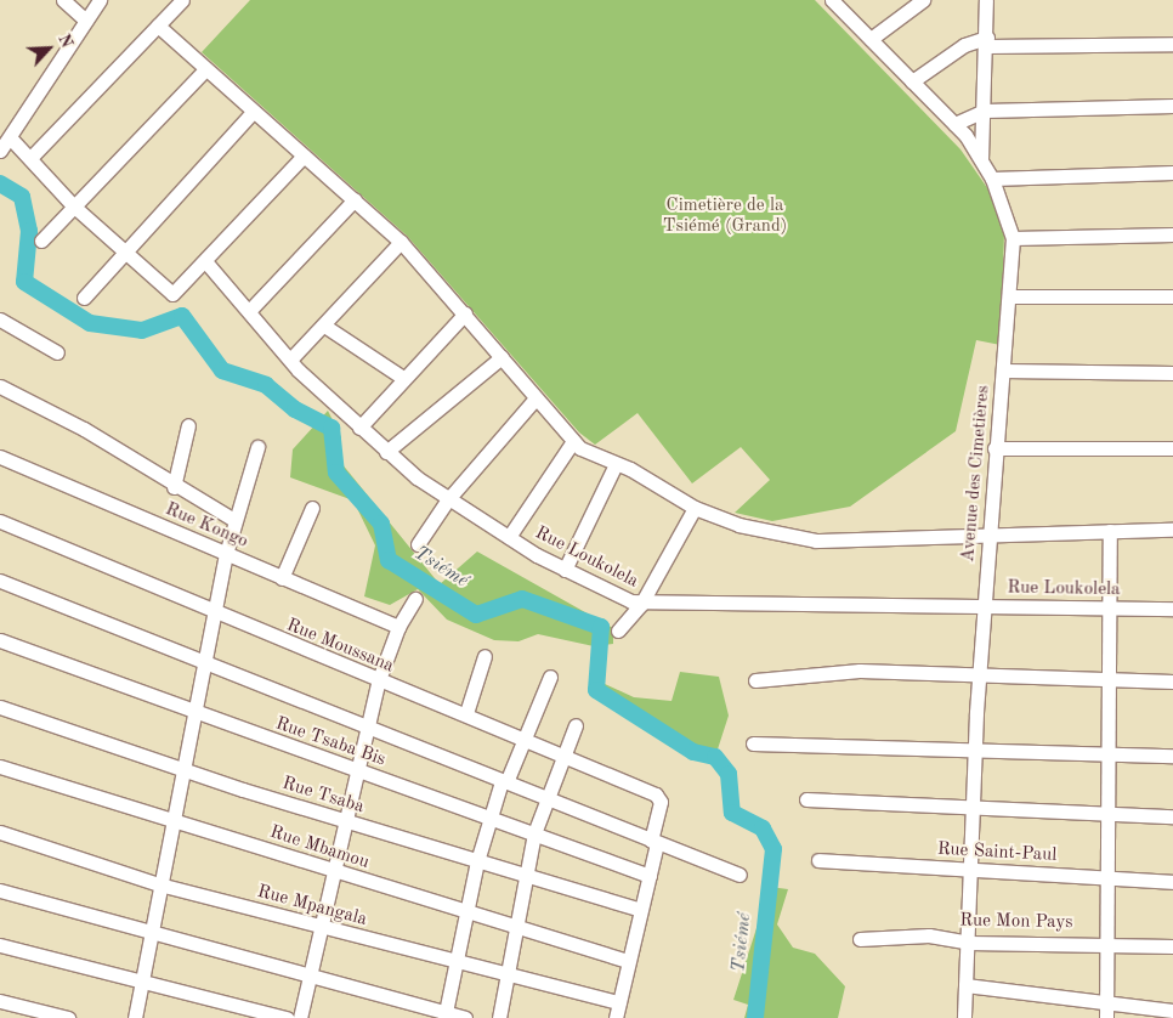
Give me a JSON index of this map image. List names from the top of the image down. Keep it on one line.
{"streets":{"street":["Avenue des Cimetières","Rue Kongo","Rue Loukolela","Rue Moussana","Rue Tsaba Bis","Rue Tsaba","Rue Mbamou","Rue Saint-Paul","Rue Mpangala","Rue Mon Pays"]},"crossings":[["Avenue des Cimetières","Rue Loukolela"],["Avenue des Cimetières","Rue Saint-Paul"],["Avenue des Cimetières","Rue Mon Pays"]],"water":["Tsiémé"],"parks":["Cimetière de la Tsiémé (Grand)"],"north":"top right"}
